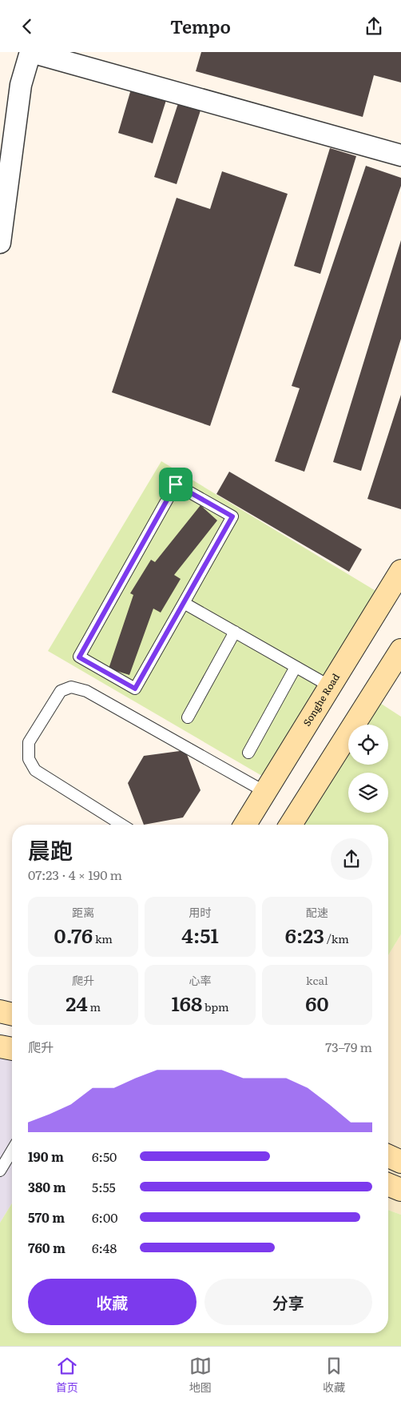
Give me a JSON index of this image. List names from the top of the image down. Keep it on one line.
{"streets":{"main road":["Songhe Road"]},"page":{"header":"Tempo","heading":["晨跑","07:23 · 4 × 190 m"],"stats":[["距离","0.76 km"],["用时","4:51"],["配速","6:23 /km"],["爬升","24 m"],["心率","168 bpm"],["kcal","60"]],"chart":["爬升","73–79 m"],"list":[{"name":"190 m","note":"6:50"},{"name":"380 m","note":"5:55"},{"name":"570 m","note":"6:00"},{"name":"760 m","note":"6:48"}],"buttons":["收藏","分享"],"tabs":["首页","地图","收藏"]}}
